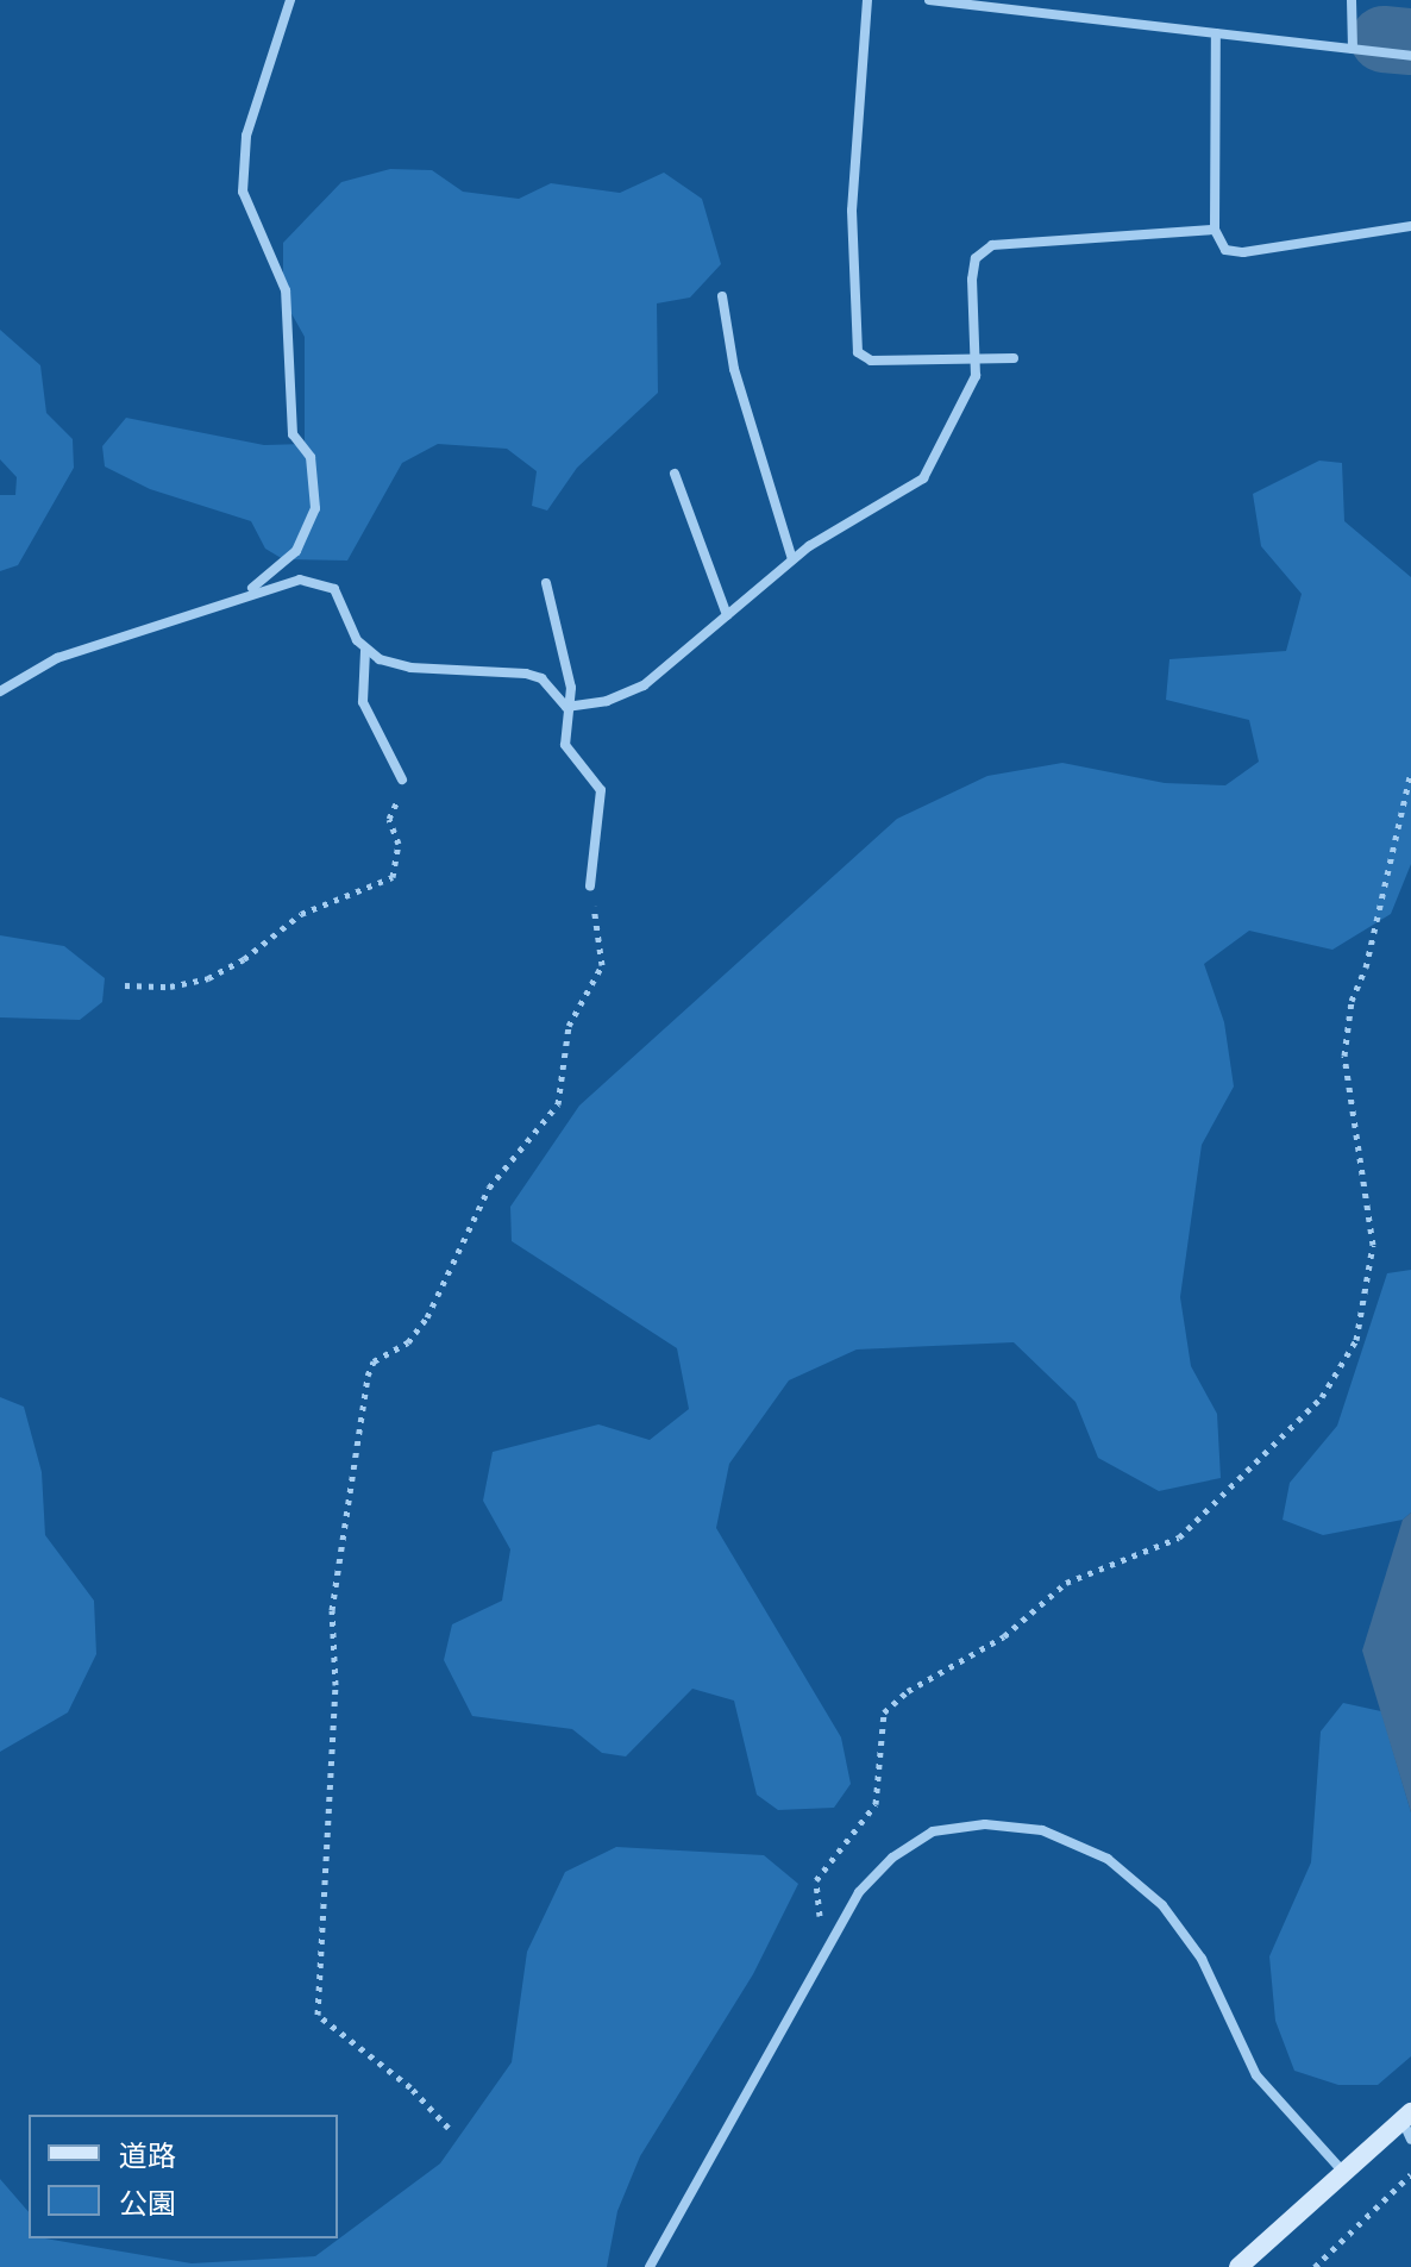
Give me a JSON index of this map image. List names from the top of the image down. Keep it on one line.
{"legend":["道路","公園"]}
